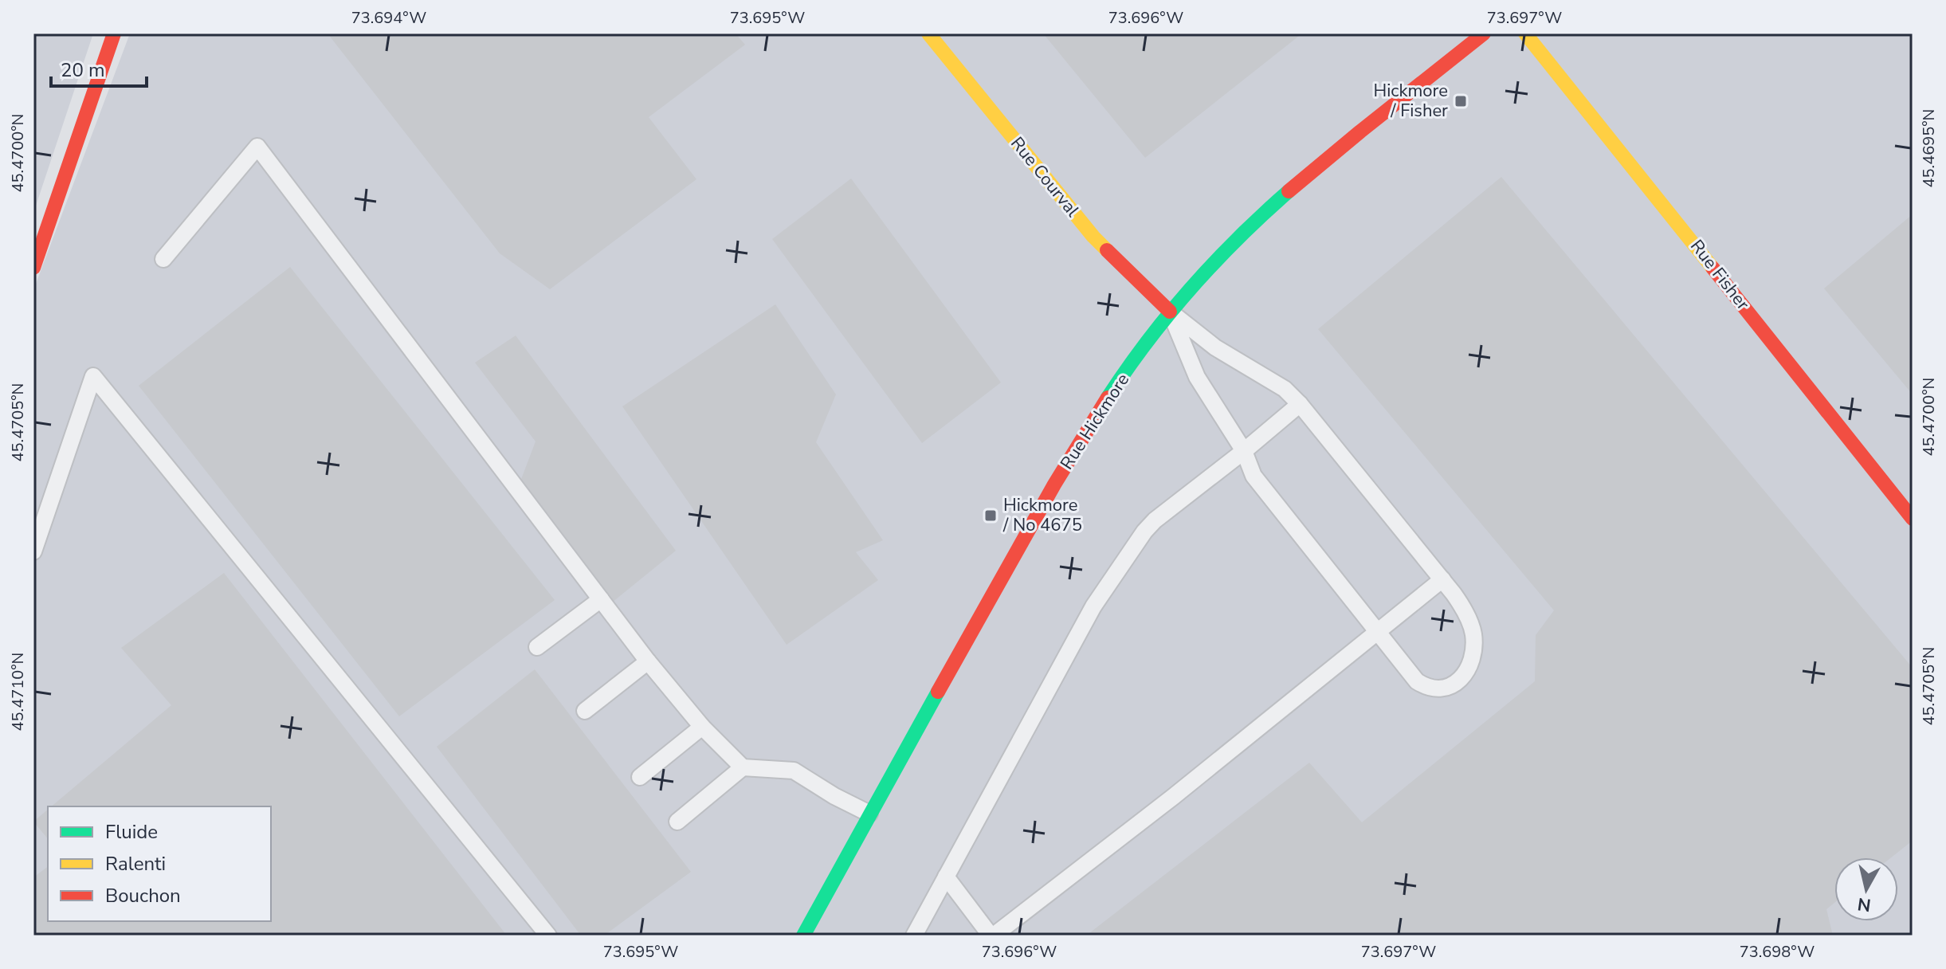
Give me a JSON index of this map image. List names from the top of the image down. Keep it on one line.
{"streets":{"street":["Rue Courval","Rue Fisher","Rue Hickmore"]},"crossings":[["Rue Courval","Rue Hickmore"]],"places":{"transit":["Hickmore / Fisher","Hickmore / No 4675"]},"legend":["Fluide","Ralenti","Bouchon"],"scale_bar":"20 m","north":"bottom","coordinates":["73.694°W","73.695°W","73.696°W","73.697°W","45.4695°N","45.4700°N","45.4705°N","45.4710°N","73.698°W"]}
